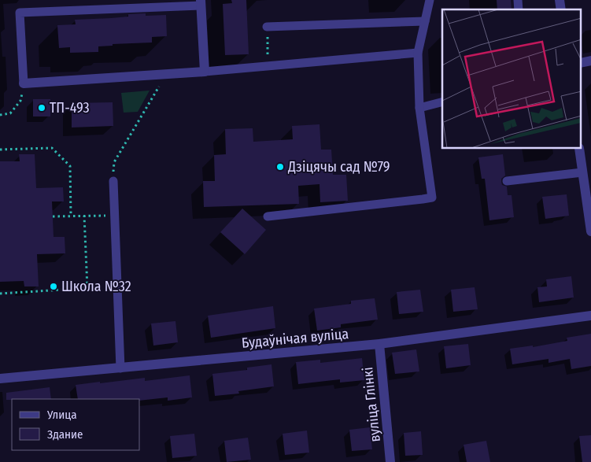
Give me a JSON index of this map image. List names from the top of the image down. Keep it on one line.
{"streets":{"street":["Будаўнічая вуліца","вуліца Глінкі"]},"crossings":[["Будаўнічая вуліца","вуліца Глінкі"]],"places":["ТП-493","Дзіцячы сад №79","Школа №32"],"legend":["Улица","Здание"]}
